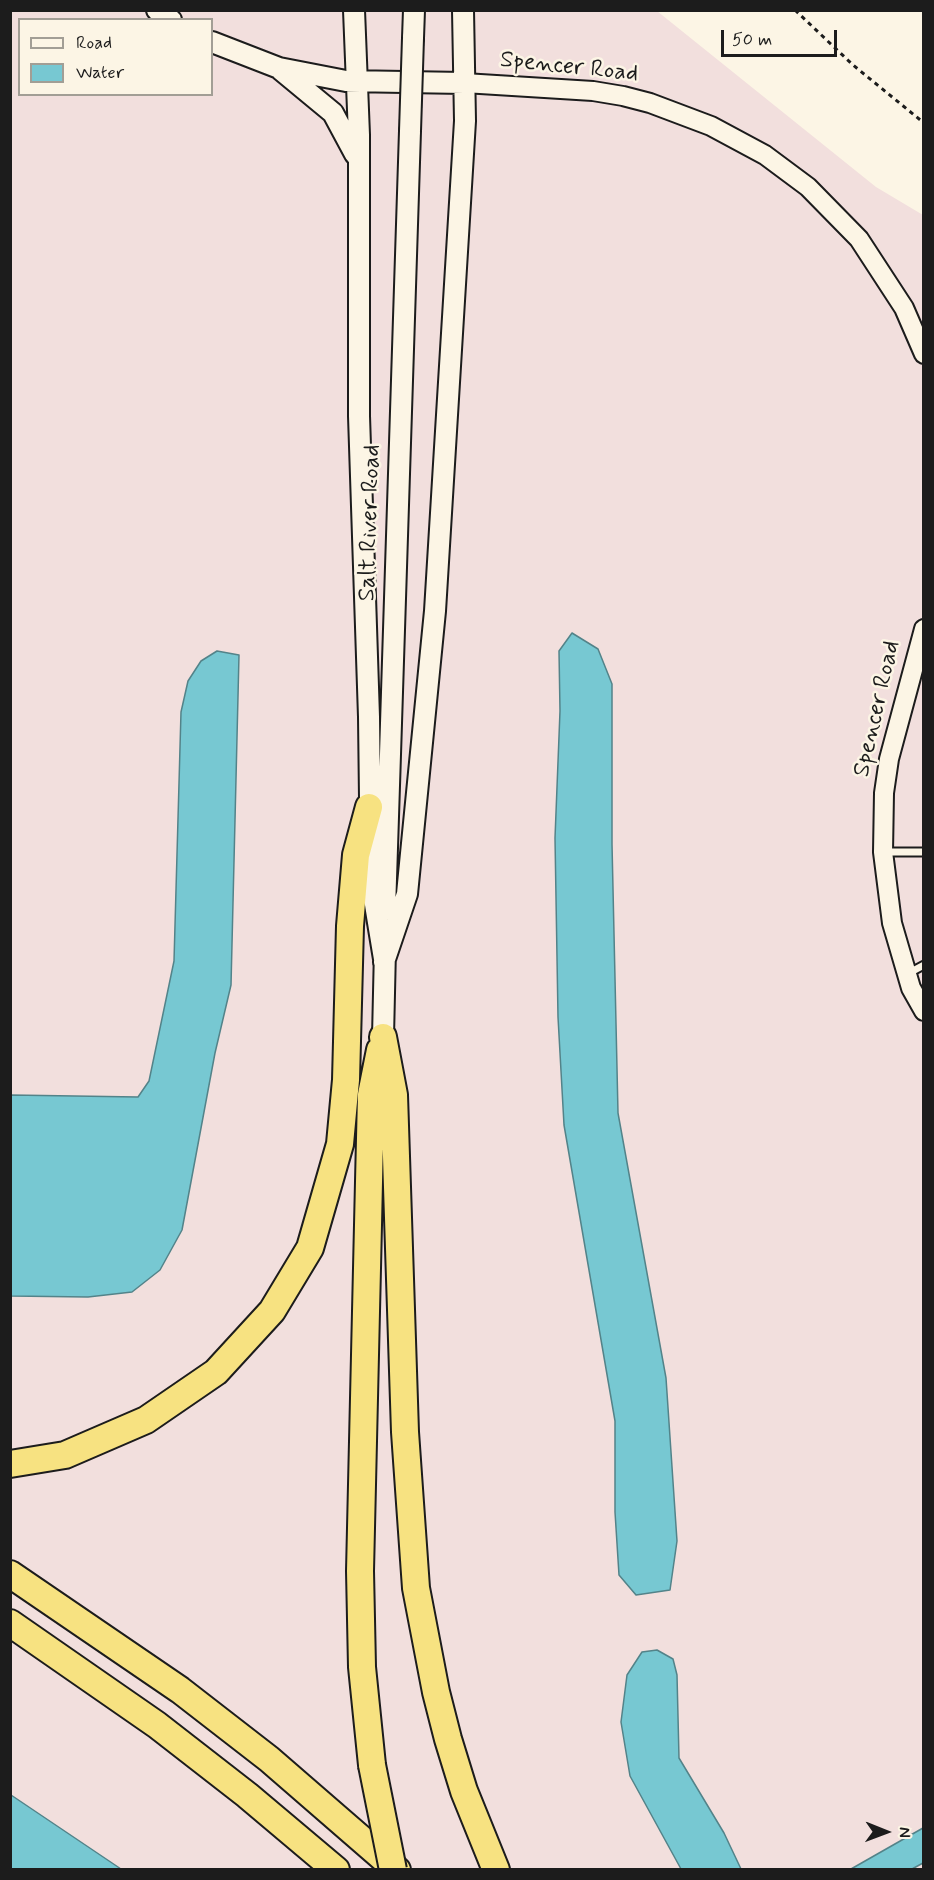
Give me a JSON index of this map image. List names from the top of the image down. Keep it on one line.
{"streets":{"main road":["Spencer Road","Salt River Road"]},"legend":["Road","Water"],"scale_bar":"50 m","north":"right"}
